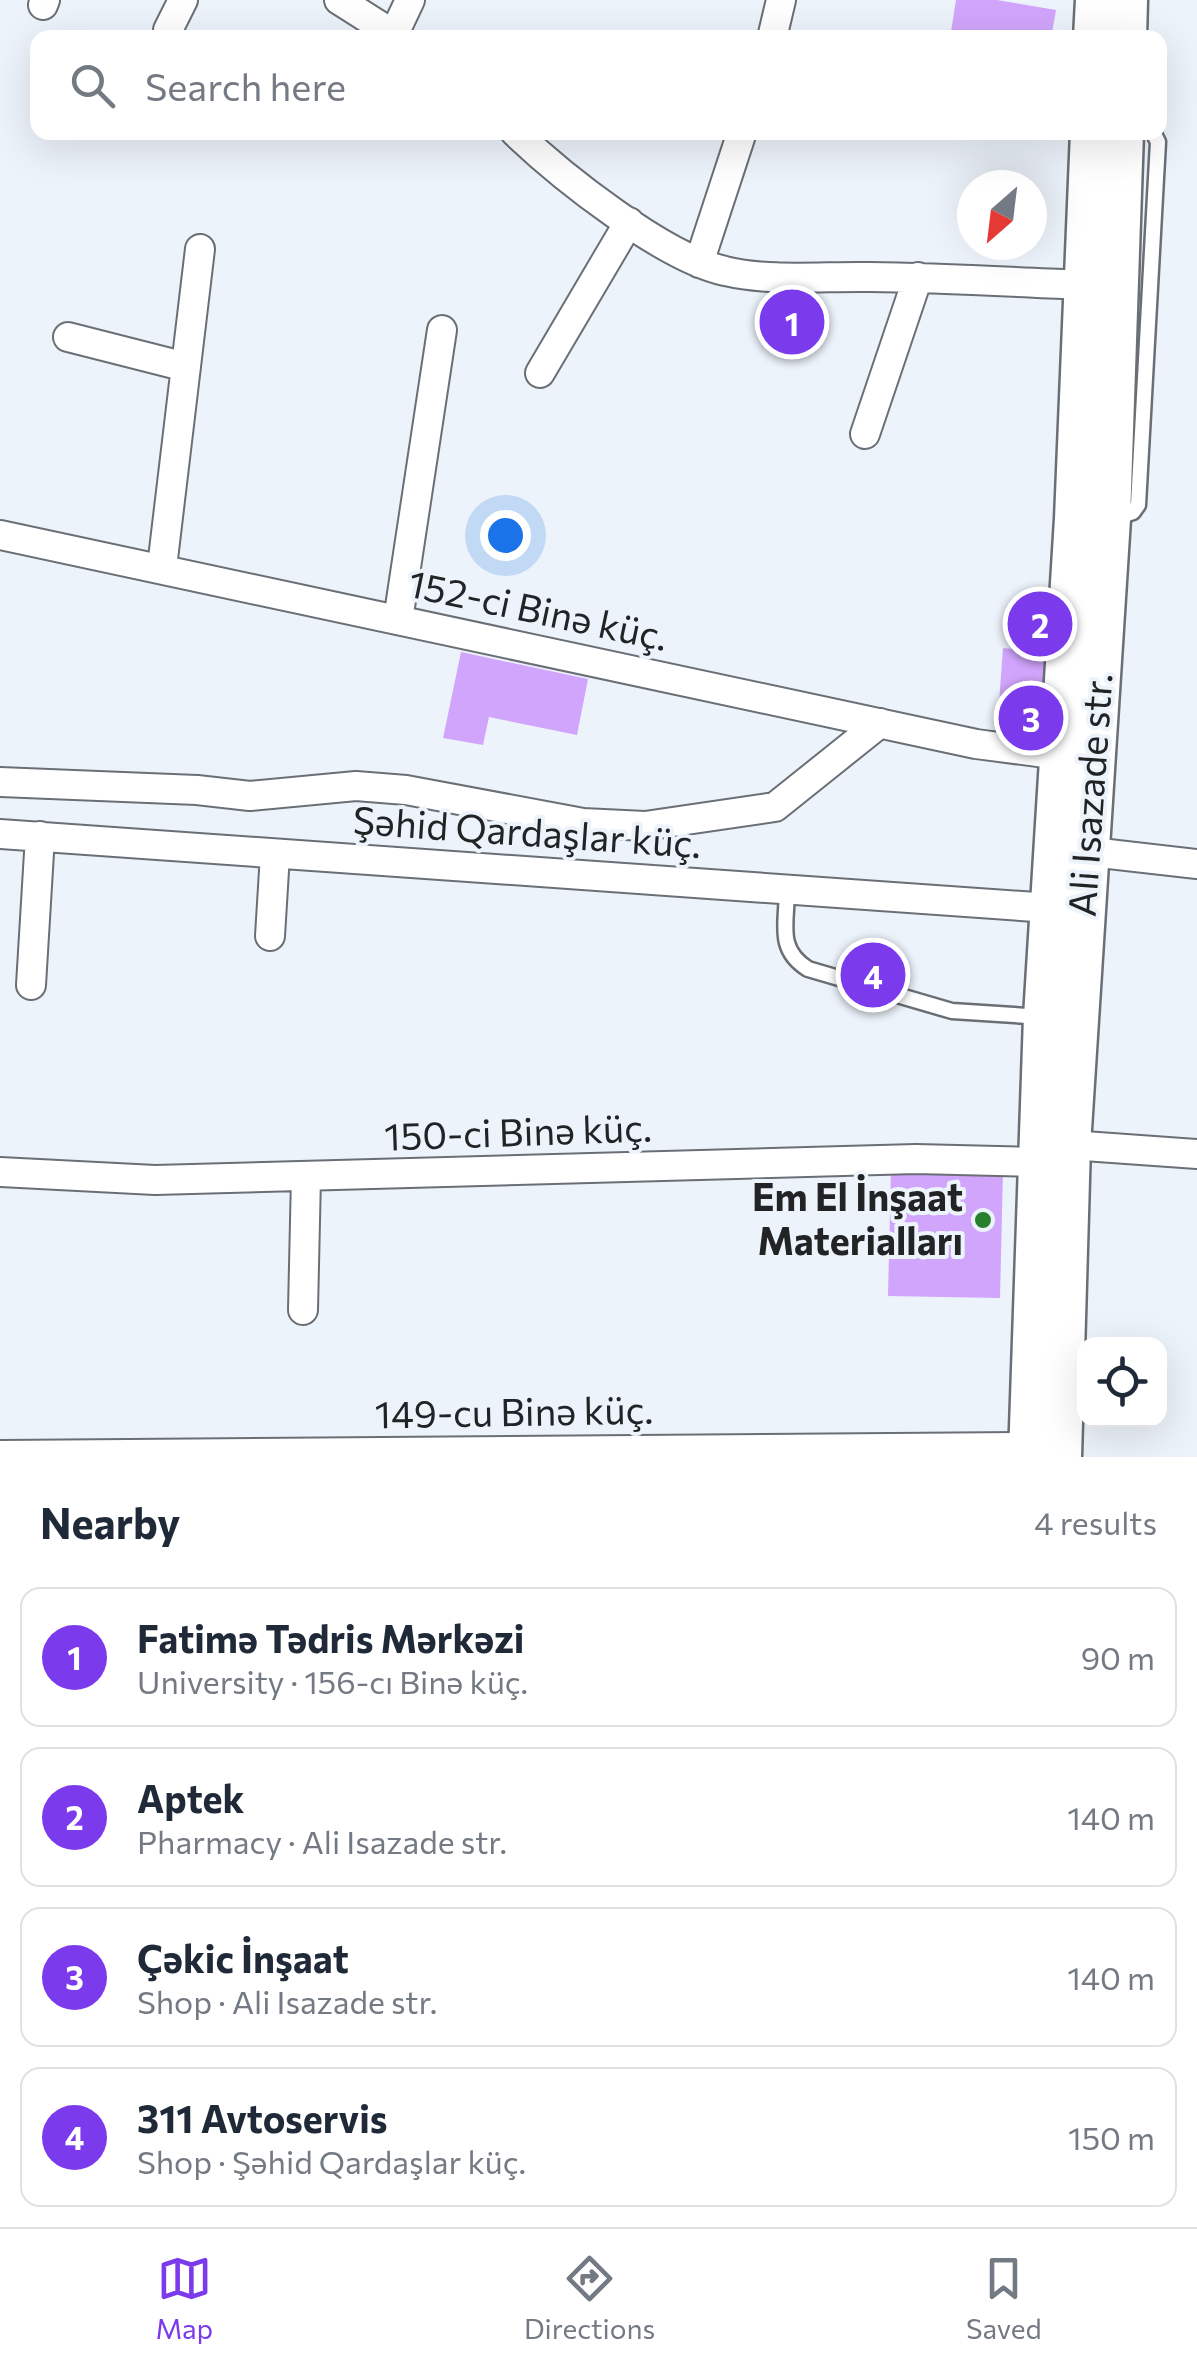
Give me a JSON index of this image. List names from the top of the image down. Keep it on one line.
{"streets":{"main road":["Ali Isazade str."],"street":["152-ci Binə küç.","Şəhid Qardaşlar küç.","150-ci Binə küç.","149-cu Binə küç."]},"crossings":[["152-ci Binə küç.","Ali Isazade str."],["Ali Isazade str.","Şəhid Qardaşlar küç."],["Ali Isazade str.","150-ci Binə küç."],["Ali Isazade str.","149-cu Binə küç."]],"places":["Em El İnşaat Materialları"],"north":"bottom left","page":{"search":"Search here","pins":["1","2","3","4"],"heading":["Nearby","4 results"],"list":[{"mark":"1","name":"Fatimə Tədris Mərkəzi","note":"University · 156-cı Binə küç.","value":"90 m"},{"mark":"2","name":"Aptek","note":"Pharmacy · Ali Isazade str.","value":"140 m"},{"mark":"3","name":"Çəkic İnşaat","note":"Shop · Ali Isazade str.","value":"140 m"},{"mark":"4","name":"311 Avtoservis","note":"Shop · Şəhid Qardaşlar küç.","value":"150 m"}],"nav":["Map","Directions","Saved"]}}
